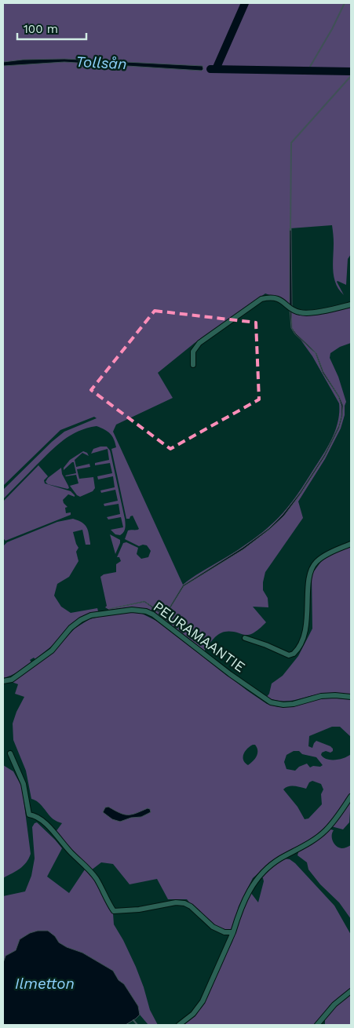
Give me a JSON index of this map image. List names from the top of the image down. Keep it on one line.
{"streets":{"street":["PEURAMAANTIE"]},"water":["Tollsån","Ilmetton"],"scale_bar":"100 m"}
